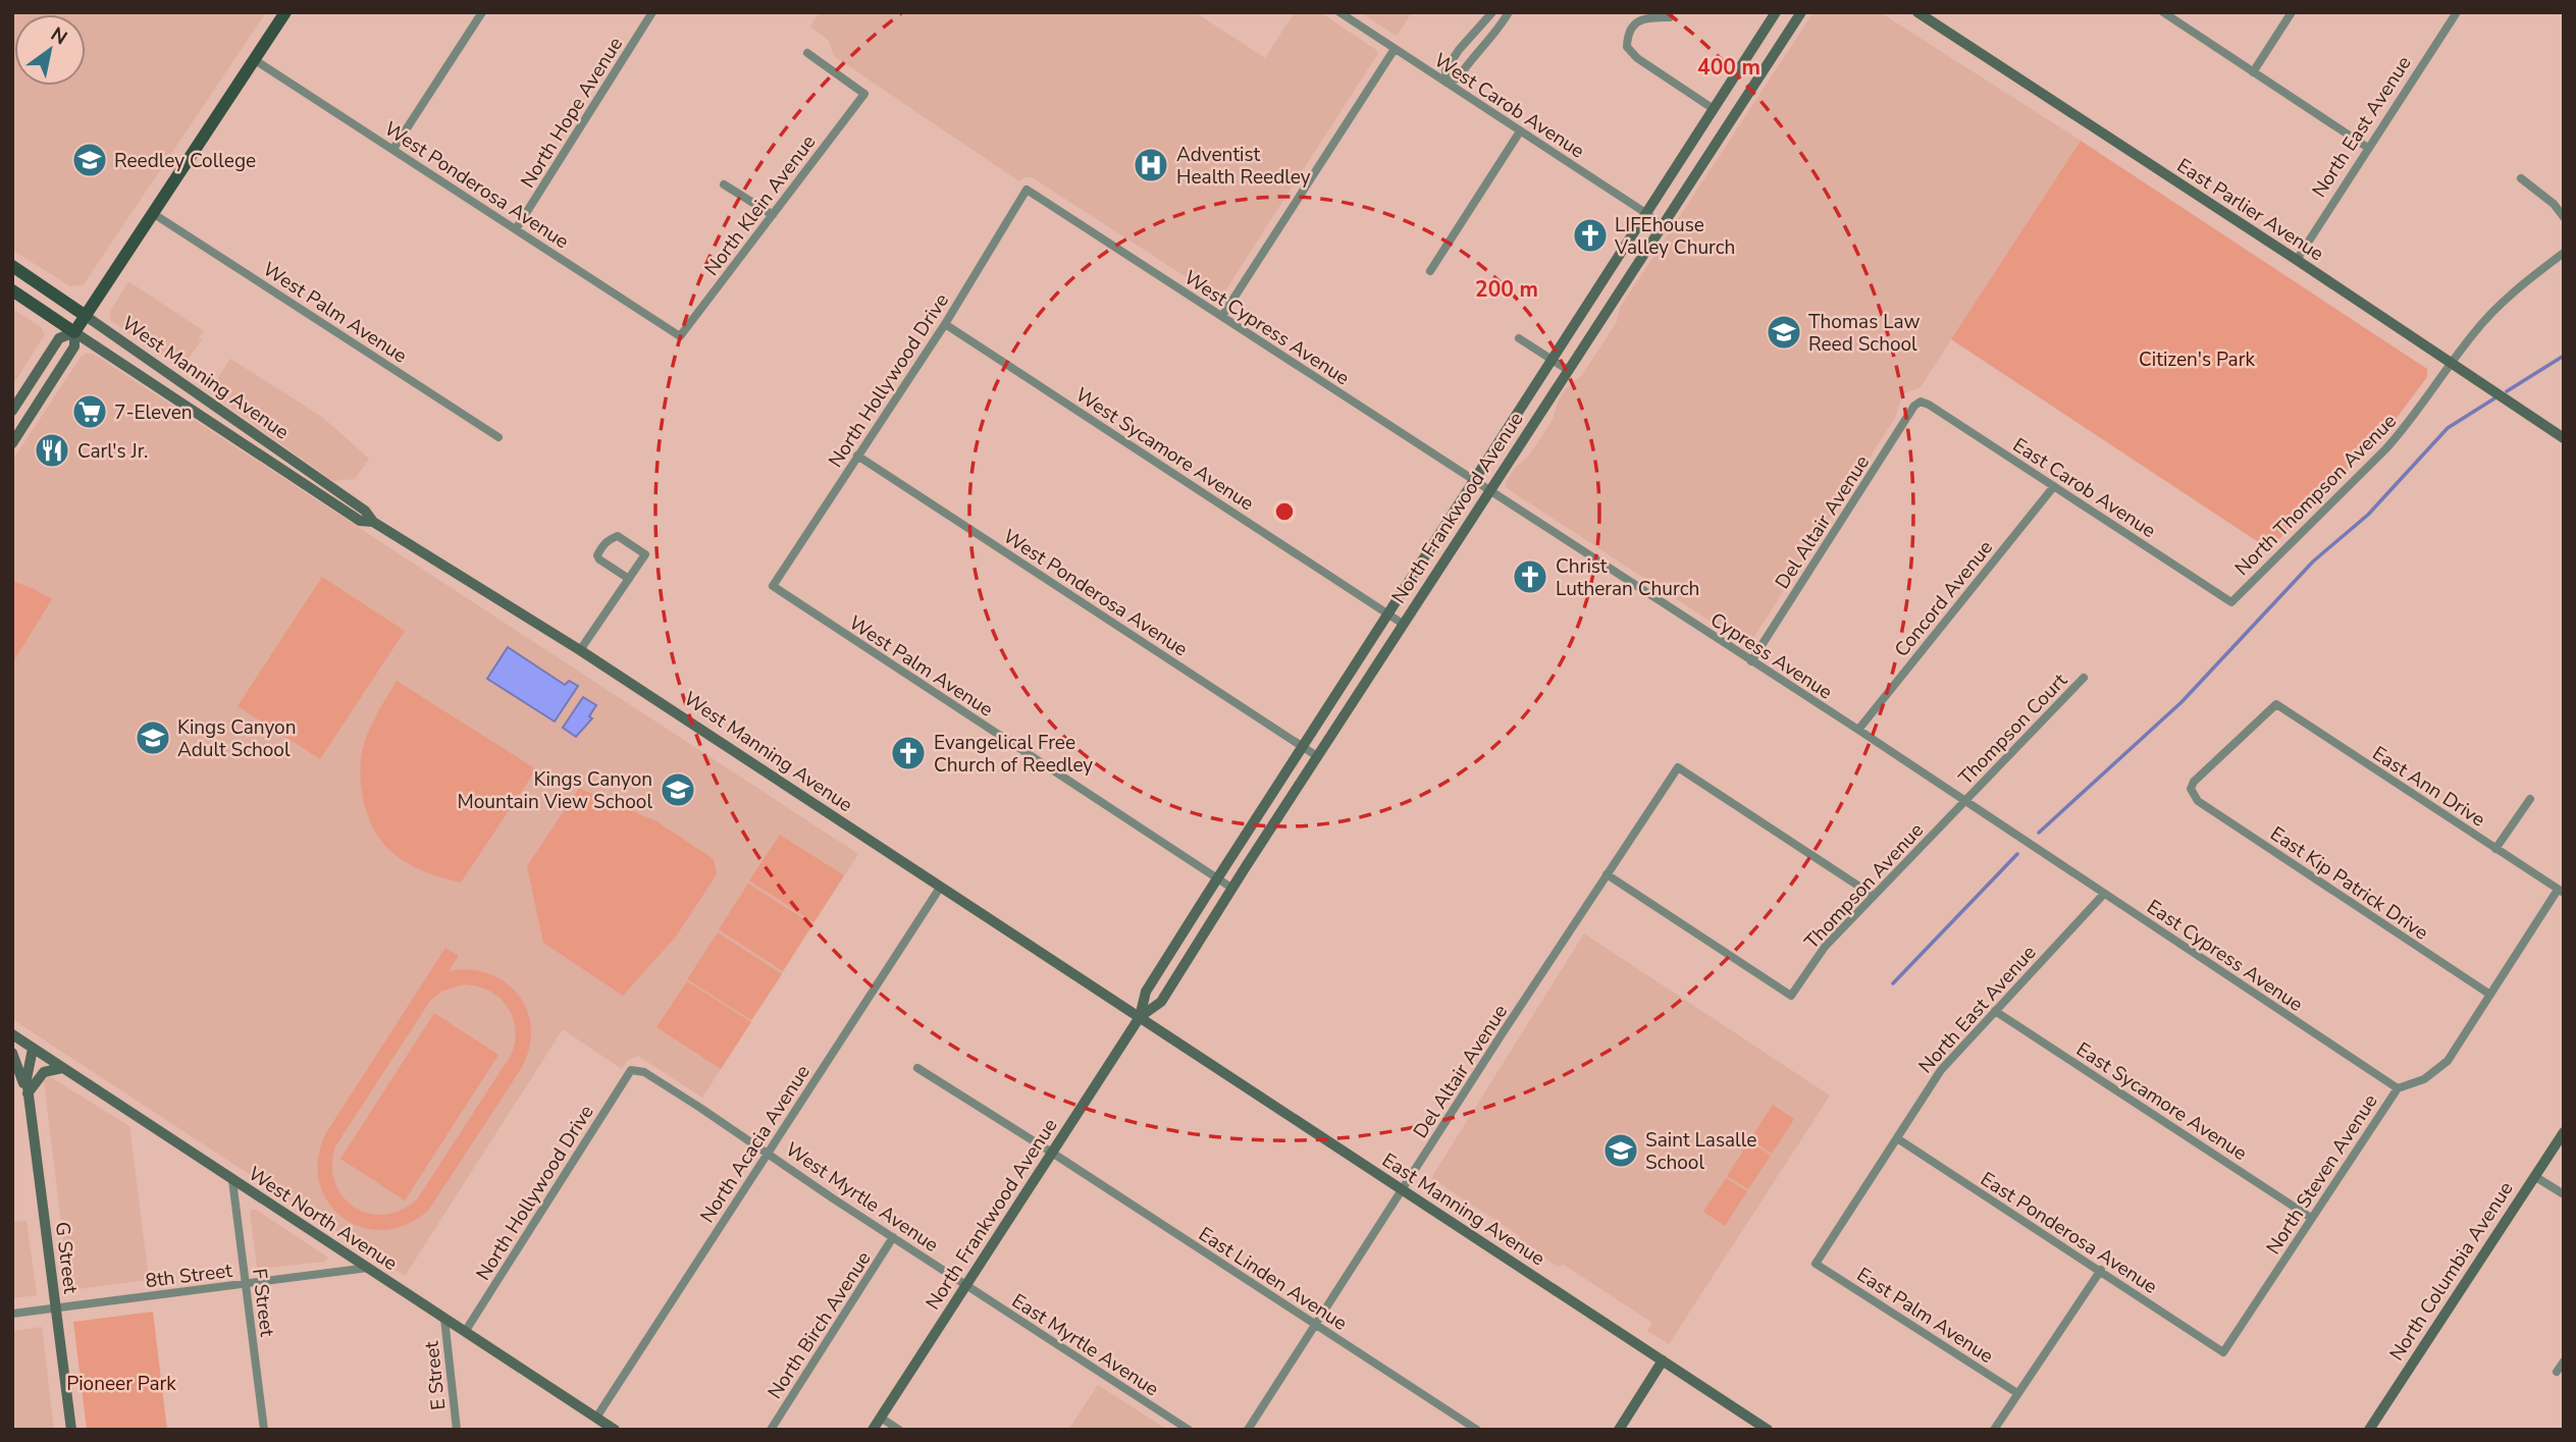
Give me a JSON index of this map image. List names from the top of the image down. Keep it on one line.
{"streets":{"main road":["West Manning Avenue"],"street":["West Carob Avenue","North Hope Avenue","North East Avenue","West Ponderosa Avenue","North Klein Avenue","East Parlier Avenue","West Palm Avenue","West Cypress Avenue","North Hollywood Drive","West Sycamore Avenue","East Carob Avenue","North Thompson Avenue","North Frankwood Avenue","Del Altair Avenue","Concord Avenue","Cypress Avenue","Thompson Court","East Ann Drive","East Kip Patrick Drive","Thompson Avenue","East Cypress Avenue","East Sycamore Avenue","North Acacia Avenue","North Steven Avenue","West Myrtle Avenue","East Manning Avenue","West North Avenue","East Ponderosa Avenue","G Street","North Columbia Avenue","8th Street","East Linden Avenue","F Street","East Palm Avenue","North Birch Avenue","East Myrtle Avenue","E Street"]},"crossings":[["West Carob Avenue","North Frankwood Avenue"],["North Hope Avenue","West Ponderosa Avenue"],["North East Avenue","East Parlier Avenue"],["North East Avenue","East Cypress Avenue"],["North East Avenue","East Sycamore Avenue"],["North East Avenue","East Ponderosa Avenue"],["North East Avenue","East Palm Avenue"],["West Ponderosa Avenue","North Klein Avenue"],["West Ponderosa Avenue","North Hollywood Drive"],["West Ponderosa Avenue","North Frankwood Avenue"],["East Parlier Avenue","North Thompson Avenue"],["West Palm Avenue","North Hollywood Drive"],["West Palm Avenue","North Frankwood Avenue"],["West Cypress Avenue","North Hollywood Drive"],["West Cypress Avenue","North Frankwood Avenue"],["West Cypress Avenue","Cypress Avenue"],["West Manning Avenue","North Frankwood Avenue"],["West Manning Avenue","North Acacia Avenue"],["West Manning Avenue","East Manning Avenue"],["North Hollywood Drive","West Sycamore Avenue"],["North Hollywood Drive","West Myrtle Avenue"],["North Hollywood Drive","West North Avenue"],["West Sycamore Avenue","North Frankwood Avenue"],["East Carob Avenue","North Thompson Avenue"],["East Carob Avenue","Del Altair Avenue"],["East Carob Avenue","Concord Avenue"],["North Frankwood Avenue","Cypress Avenue"],["North Frankwood Avenue","West Myrtle Avenue"],["North Frankwood Avenue","East Manning Avenue"],["North Frankwood Avenue","East Linden Avenue"],["North Frankwood Avenue","East Myrtle Avenue"],["Del Altair Avenue","Cypress Avenue"],["Del Altair Avenue","Thompson Avenue"],["Del Altair Avenue","East Manning Avenue"],["Del Altair Avenue","East Linden Avenue"],["Concord Avenue","Cypress Avenue"],["Cypress Avenue","Thompson Court"],["Cypress Avenue","Thompson Avenue"],["Cypress Avenue","East Cypress Avenue"],["Thompson Court","Thompson Avenue"],["East Ann Drive","East Kip Patrick Drive"],["East Ann Drive","North Steven Avenue"],["East Kip Patrick Drive","North Steven Avenue"],["East Cypress Avenue","North Steven Avenue"],["East Sycamore Avenue","North Steven Avenue"],["North Acacia Avenue","West Myrtle Avenue"],["North Acacia Avenue","West North Avenue"],["North Steven Avenue","East Ponderosa Avenue"],["West Myrtle Avenue","North Birch Avenue"],["West Myrtle Avenue","East Myrtle Avenue"],["West North Avenue","G Street"],["West North Avenue","8th Street"],["West North Avenue","F Street"],["West North Avenue","E Street"],["G Street","8th Street"],["8th Street","F Street"]],"parks":["Citizen's Park","Pioneer Park"],"places":{"school or university":["Reedley College","Thomas Law Reed School","Kings Canyon Adult School","Kings Canyon Mountain View School","Saint Lasalle School"],"hospital":["Adventist Health Reedley"],"church":["LIFEhouse Valley Church","Christ Lutheran Church","Evangelical Free Church of Reedley"],"supermarket":["7-Eleven"],"restaurant":["Carl's Jr."]},"north":"top right","rings":["400 m","200 m"]}
